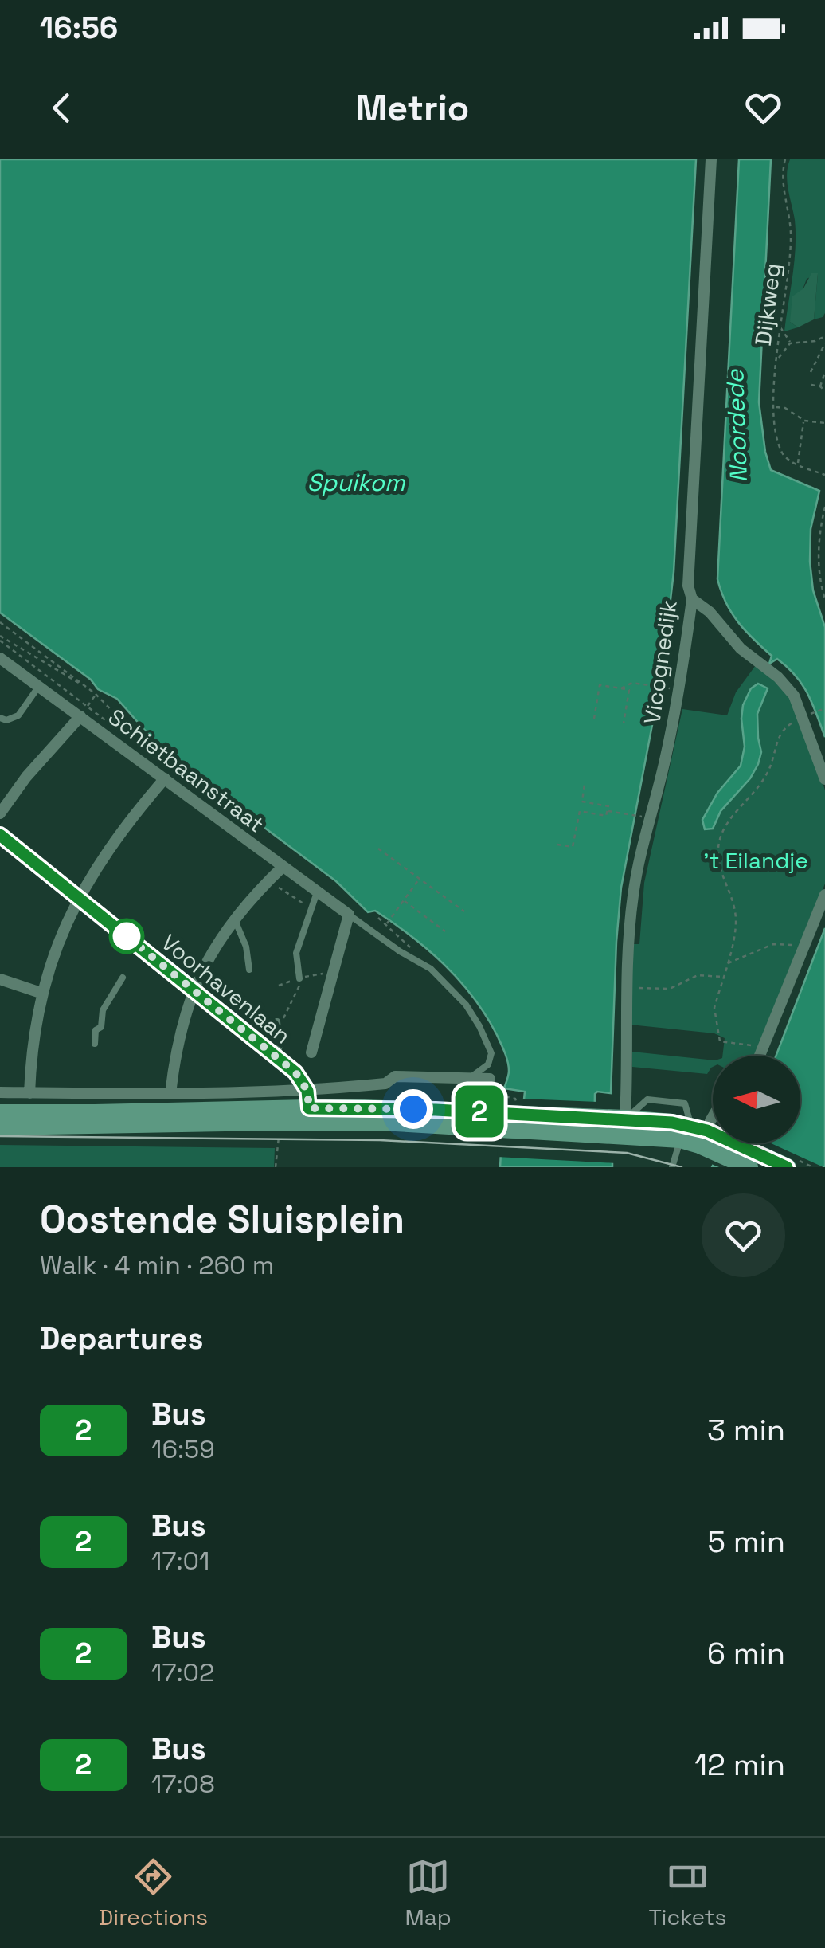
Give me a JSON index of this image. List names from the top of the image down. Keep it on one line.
{"streets":{"street":["Vicognedijk","Schietbaanstraat","Voorhavenlaan"],"path":["Dijkweg"]},"water":["Noordede","Spuikom"],"parks":["'t Eilandje"],"lines":["bus line 2"],"north":"left","page":{"status":"16:56","header":"Metrio","on_map":"2","heading":[["Oostende Sluisplein","Walk · 4 min · 260 m"],"Departures"],"list":[{"mark":"2","name":"Bus","note":"16:59","value":"3 min"},{"mark":"2","name":"Bus","note":"17:01","value":"5 min"},{"mark":"2","name":"Bus","note":"17:02","value":"6 min"},{"mark":"2","name":"Bus","note":"17:08","value":"12 min"}],"tabs":["Directions","Map","Tickets"]}}
